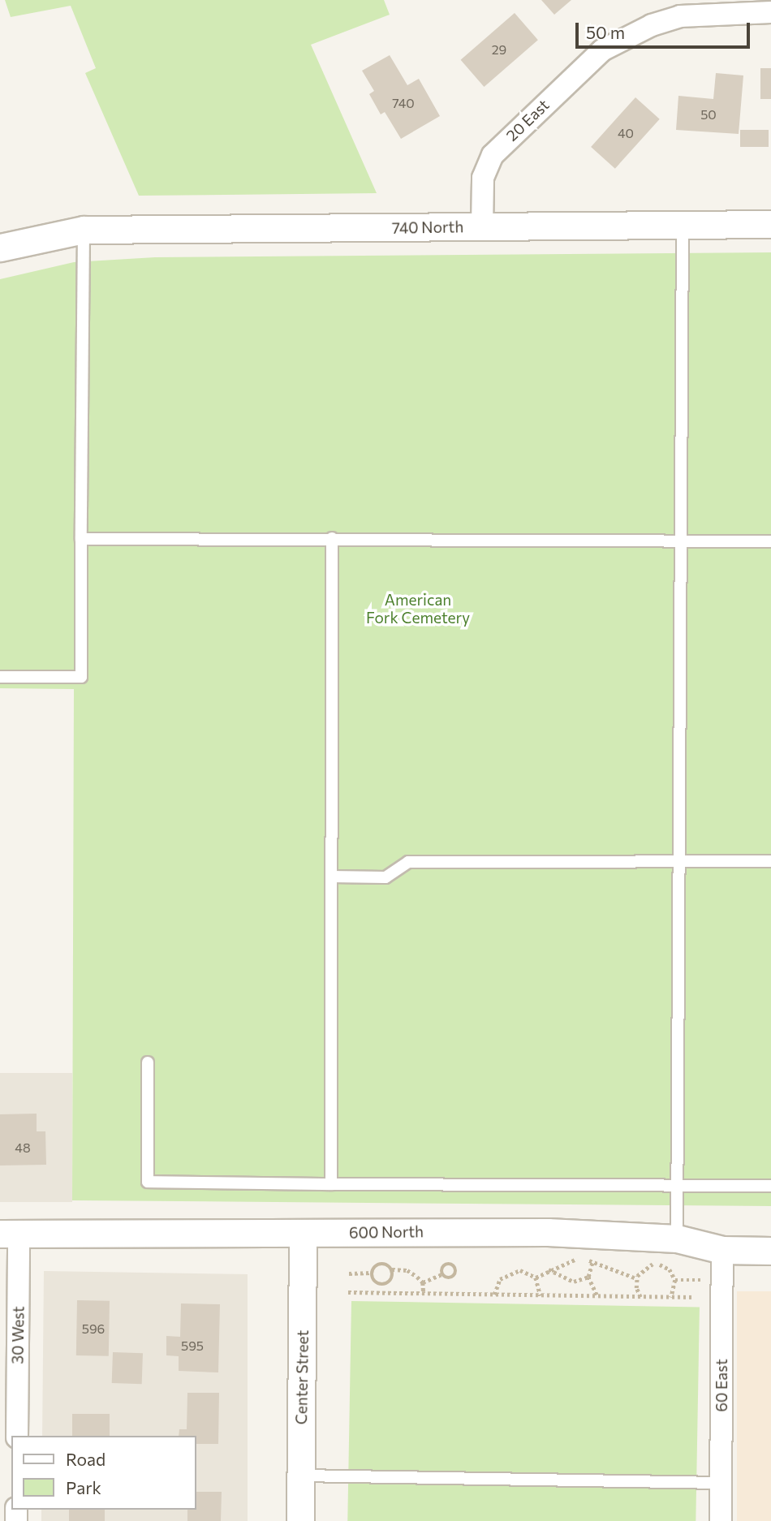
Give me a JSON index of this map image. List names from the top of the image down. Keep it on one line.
{"streets":{"street":["20 East","740 North","600 North","30 West","Center Street","60 East"]},"crossings":[["20 East","740 North"],["600 North","30 West"],["600 North","Center Street"],["600 North","60 East"]],"parks":["American Fork Cemetery"],"house_numbers":["29","740","50","40","48","596","595"],"legend":["Road","Park"],"scale_bar":"50 m"}
